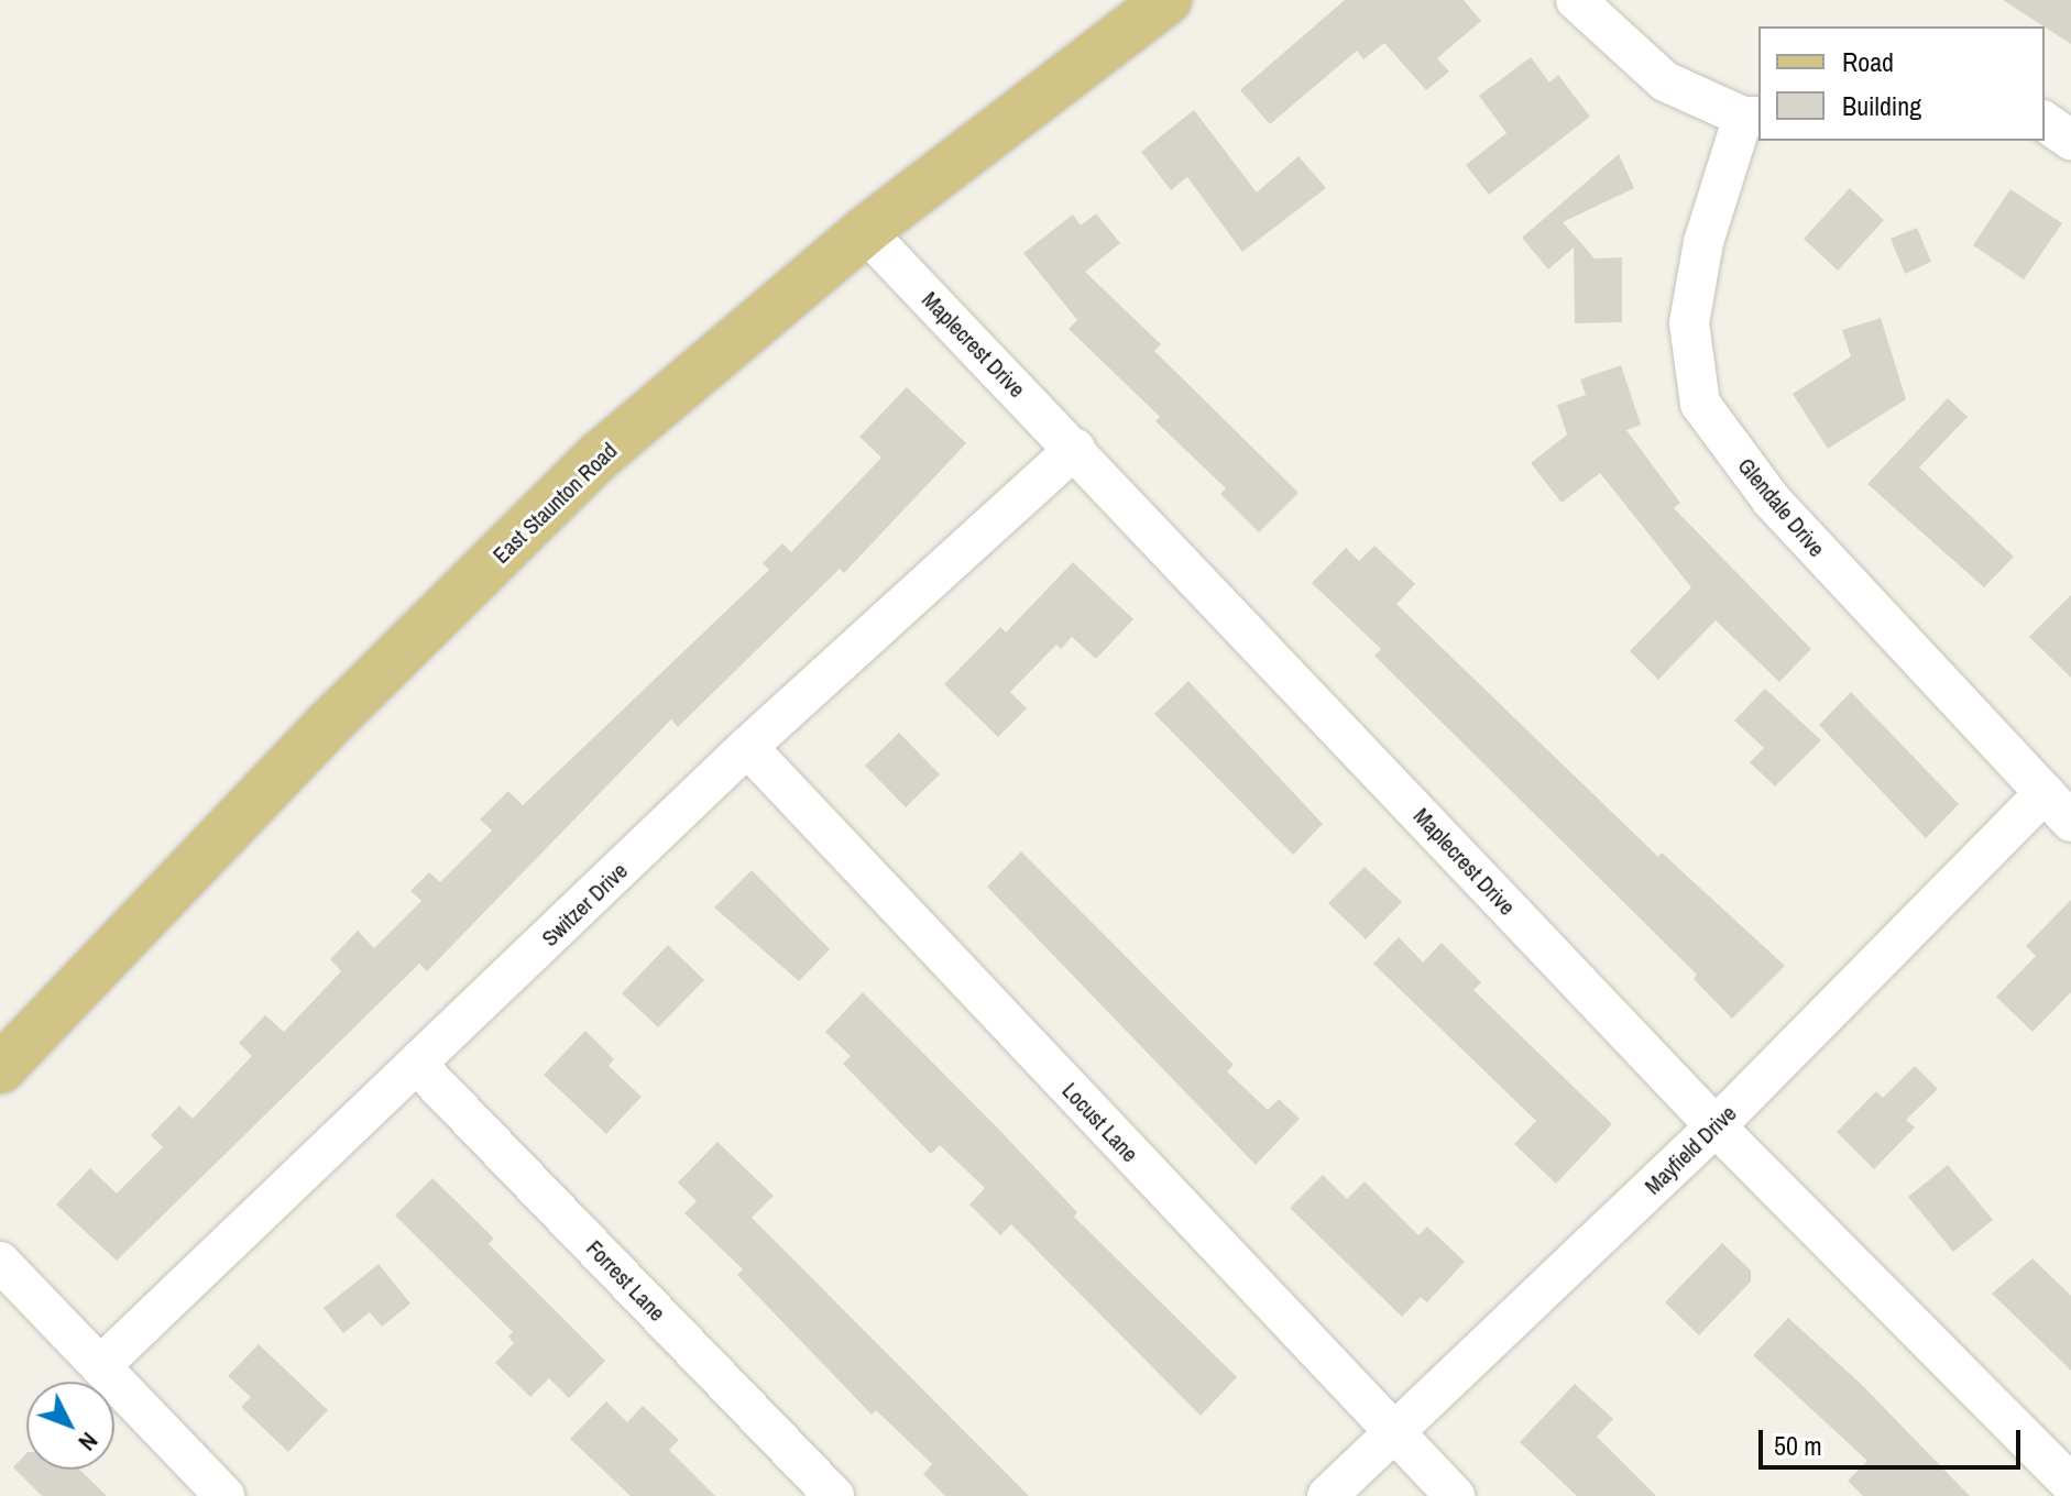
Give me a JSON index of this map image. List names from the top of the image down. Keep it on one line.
{"streets":{"main road":["East Staunton Road"],"street":["Maplecrest Drive","Glendale Drive","Switzer Drive","Locust Lane","Mayfield Drive","Forrest Lane"]},"crossings":[["Maplecrest Drive","East Staunton Road"],["Maplecrest Drive","Switzer Drive"],["Maplecrest Drive","Mayfield Drive"],["Glendale Drive","Mayfield Drive"],["Switzer Drive","Locust Lane"],["Switzer Drive","Forrest Lane"],["Locust Lane","Mayfield Drive"]],"legend":["Road","Building"],"scale_bar":"50 m","north":"bottom right"}
